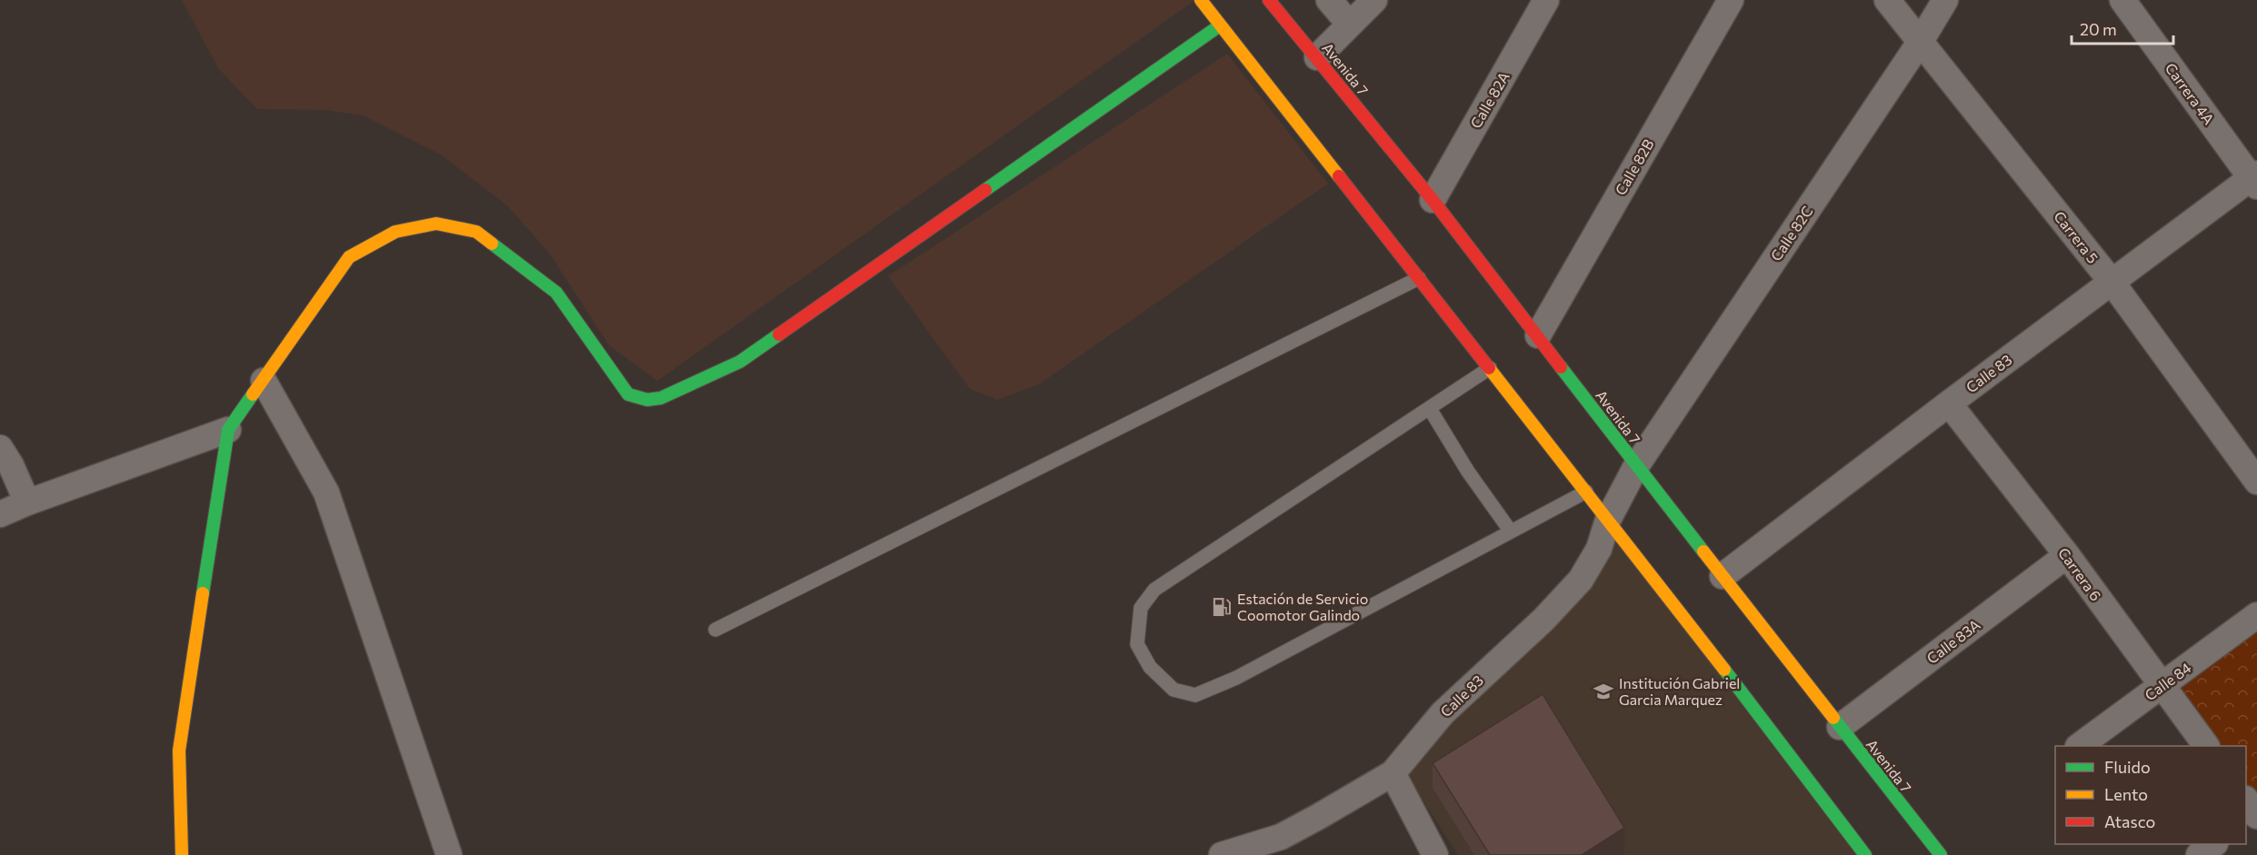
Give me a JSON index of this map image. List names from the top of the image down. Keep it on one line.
{"streets":{"main road":["Avenida 7"],"street":["Carrera 4A","Calle 82A","Calle 82B","Calle 82C","Carrera 5","Calle 83","Carrera 6","Calle 83A","Calle 84"]},"crossings":[["Avenida 7","Calle 82A"],["Avenida 7","Calle 82B"],["Avenida 7","Calle 82C"],["Avenida 7","Calle 83"],["Avenida 7","Calle 83A"],["Carrera 4A","Calle 83"],["Calle 82C","Carrera 5"],["Calle 82C","Calle 83"],["Carrera 5","Calle 83"],["Calle 83","Carrera 6"],["Carrera 6","Calle 83A"],["Carrera 6","Calle 84"]],"places":{"fuel station":["Estación de Servicio Coomotor Galindo"],"school or university":["Institución Gabriel Garcia Marquez"]},"legend":["Fluido","Lento","Atasco"],"scale_bar":"20 m"}
